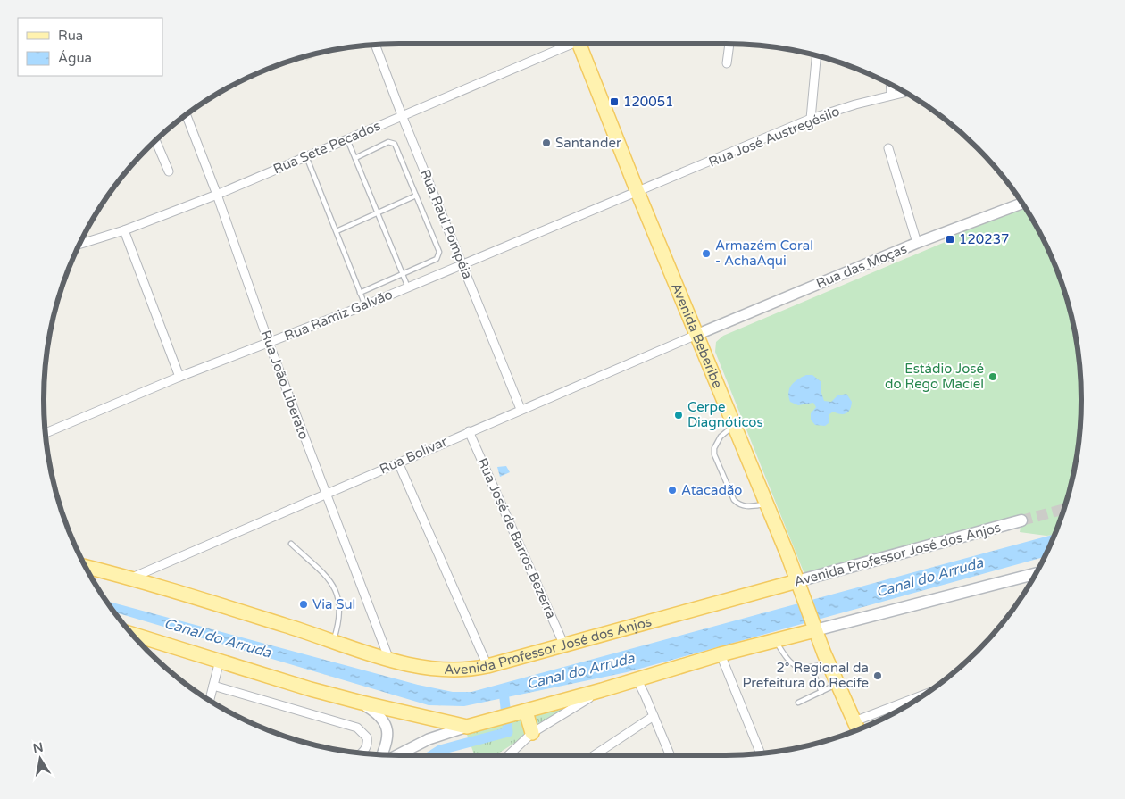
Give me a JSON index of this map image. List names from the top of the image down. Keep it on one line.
{"streets":{"main road":["Avenida Beberibe","Avenida Professor José dos Anjos"],"street":["Rua José Austregésilo","Rua Sete Pecados","Rua Raul Pompéia","Rua das Moças","Rua Ramiz Galvão","Rua João Liberato","Rua Bolivar","Rua José de Barros Bezerra"]},"crossings":[["Rua José Austregésilo","Rua Ramiz Galvão"],["Rua José Austregésilo","Avenida Beberibe"],["Rua Sete Pecados","Rua Raul Pompéia"],["Rua Sete Pecados","Rua João Liberato"],["Rua Raul Pompéia","Rua Ramiz Galvão"],["Rua Raul Pompéia","Rua Bolivar"],["Rua das Moças","Avenida Beberibe"],["Rua das Moças","Rua Bolivar"],["Rua Ramiz Galvão","Avenida Beberibe"],["Rua Ramiz Galvão","Rua João Liberato"],["Avenida Beberibe","Rua Bolivar"],["Avenida Beberibe","Avenida Professor José dos Anjos"],["Rua João Liberato","Rua Bolivar"],["Rua João Liberato","Avenida Professor José dos Anjos"],["Rua Bolivar","Rua José de Barros Bezerra"],["Rua Bolivar","Avenida Professor José dos Anjos"],["Rua José de Barros Bezerra","Avenida Professor José dos Anjos"]],"water":["Canal do Arruda"],"places":{"transit":["120051","120237"],"other":["Santander","Armazém Coral - AchaAqui","Estádio José do Rego Maciel","Cerpe Diagnóticos","Atacadão","Via Sul","2° Regional da Prefeitura do Recife"]},"legend":["Rua","Água"],"north":"top"}
